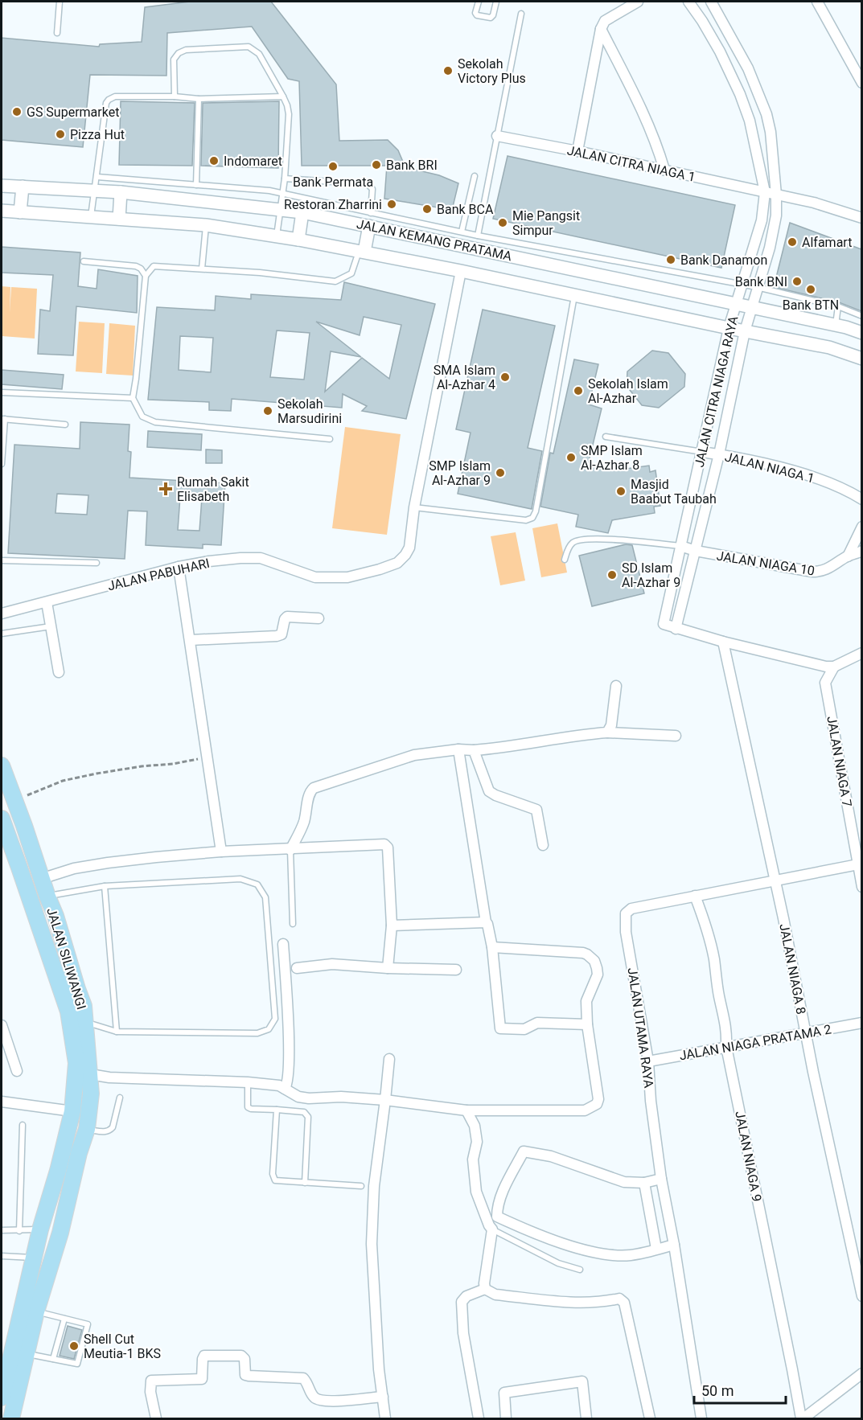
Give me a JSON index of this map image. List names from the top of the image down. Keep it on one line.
{"streets":{"main road":["JALAN SILIWANGI"],"street":["JALAN CITRA NIAGA 1","JALAN KEMANG PRATAMA","JALAN CITRA NIAGA RAYA","JALAN NIAGA 1","JALAN NIAGA 10","JALAN PABUHARI","JALAN NIAGA 7","JALAN NIAGA 8","JALAN UTAMA RAYA","JALAN NIAGA PRATAMA 2","JALAN NIAGA 9"]},"crossings":[["JALAN CITRA NIAGA 1","JALAN CITRA NIAGA RAYA"],["JALAN KEMANG PRATAMA","JALAN CITRA NIAGA RAYA"],["JALAN CITRA NIAGA RAYA","JALAN NIAGA 1"],["JALAN CITRA NIAGA RAYA","JALAN NIAGA 10"],["JALAN NIAGA 8","JALAN NIAGA PRATAMA 2"],["JALAN UTAMA RAYA","JALAN NIAGA PRATAMA 2"],["JALAN UTAMA RAYA","JALAN NIAGA 9"],["JALAN NIAGA PRATAMA 2","JALAN NIAGA 9"]],"places":{"other":["Sekolah Victory Plus","GS Supermarket","Pizza Hut","Indomaret","Bank BRI","Bank Permata","Restoran Zharrini","Bank BCA","Mie Pangsit Simpur","Alfamart","Bank Danamon","Bank BNI","Bank BTN","SMA Islam Al-Azhar 4","Sekolah Islam Al-Azhar","Sekolah Marsudirini","SMP Islam Al-Azhar 8","SMP Islam Al-Azhar 9","Masjid Baabut Taubah","SD Islam Al-Azhar 9","Shell Cut Meutia-1 BKS"],"health":["Rumah Sakit Elisabeth"]},"scale_bar":"50 m"}
